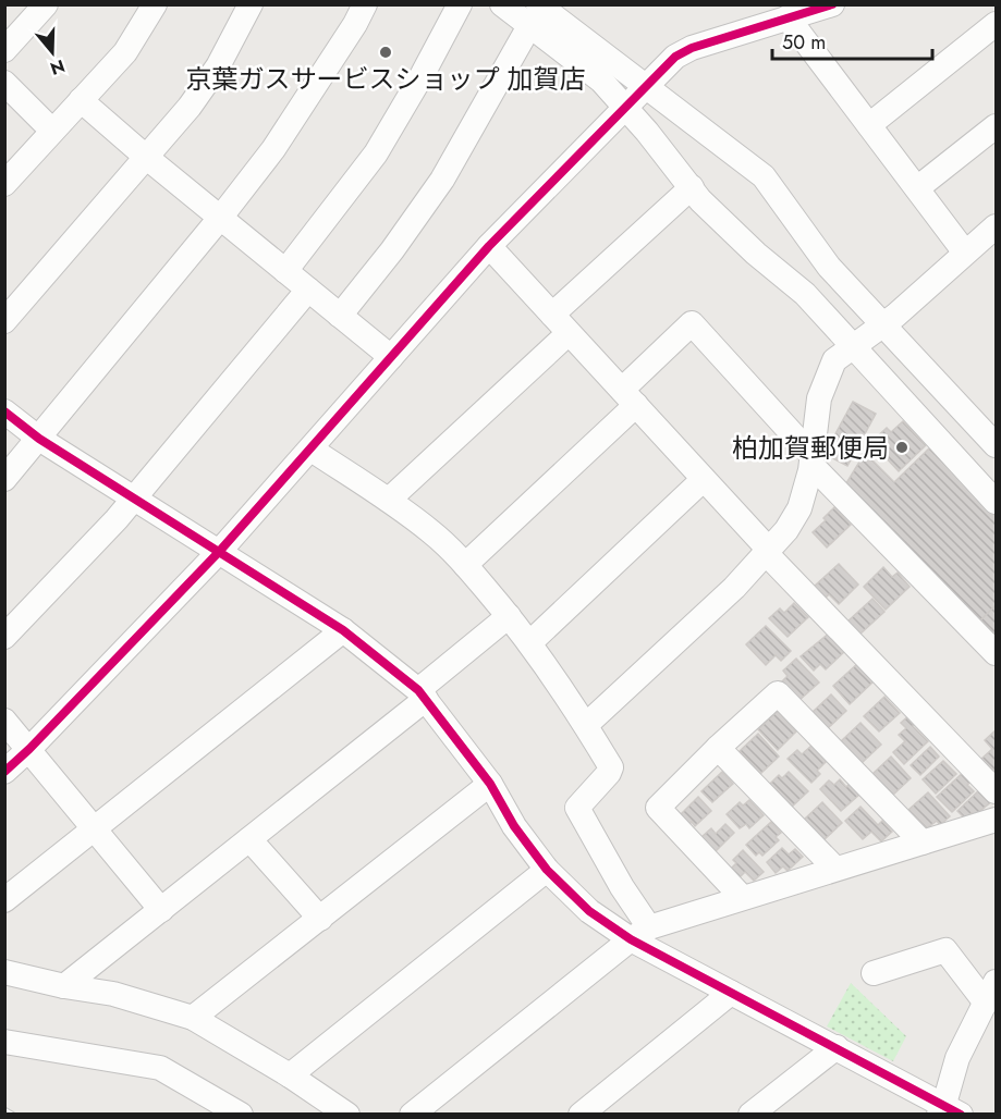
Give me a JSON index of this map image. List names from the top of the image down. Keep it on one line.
{"places":["京葉ガスサービスショップ 加賀店","柏加賀郵便局"],"scale_bar":"50 m","north":"bottom"}
